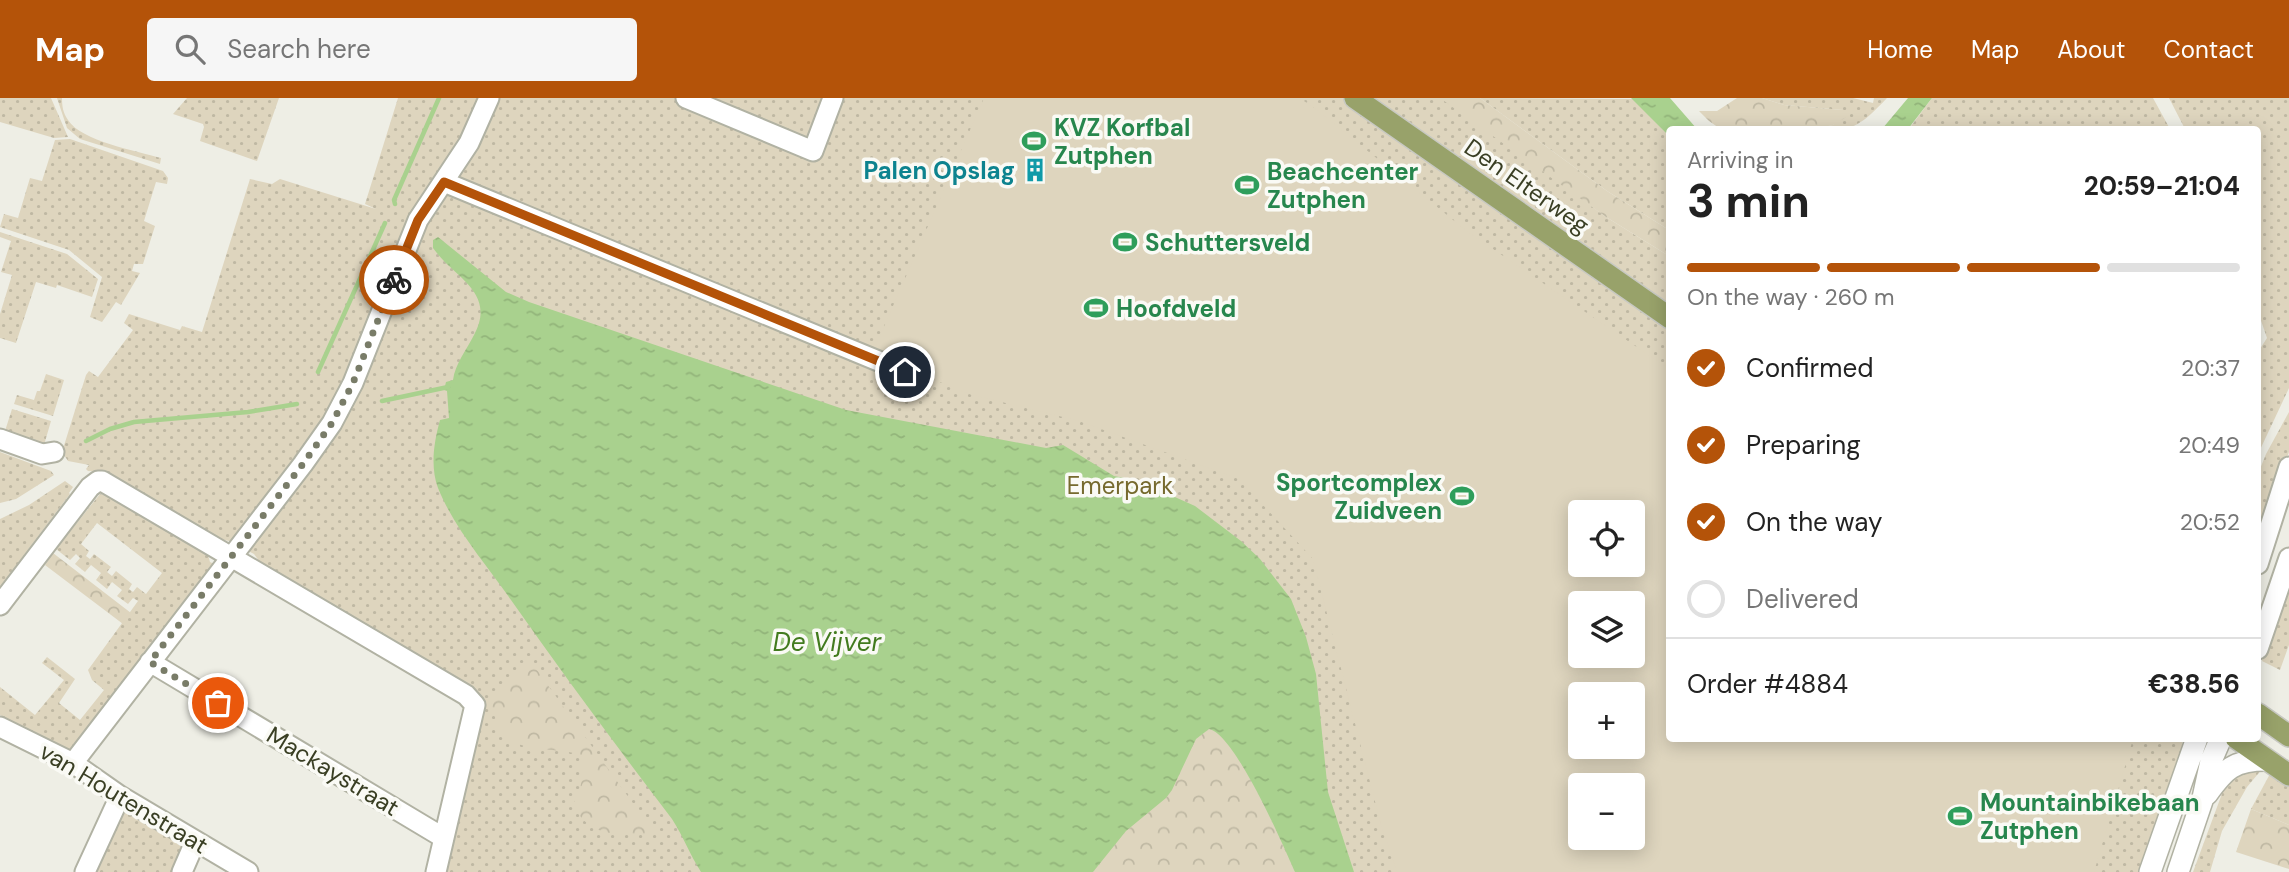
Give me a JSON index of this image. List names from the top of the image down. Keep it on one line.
{"streets":{"main road":["Den Elterweg"],"street":["Mackaystraat","van Houtenstraat"]},"water":["De Vijver"],"parks":["Emerpark"],"places":{"sports":["KVZ Korfbal Zutphen","Beachcenter Zutphen","Schuttersveld","Hoofdveld","Sportcomplex Zuidveen","Mountainbikebaan Zutphen"],"building":["Palen Opslag"]},"page":{"header":"Map","search":"Search here","nav":["Home","Map","About","Contact"],"heading":["3 min","Arriving in","20:59–21:04"],"panel":["Order #4884","€38.56"],"bar":"On the way · 260 m","list":[["Confirmed","20:37"],["Preparing","20:49"],["On the way","20:52"],"Delivered"],"map_buttons":["+","−"]}}
